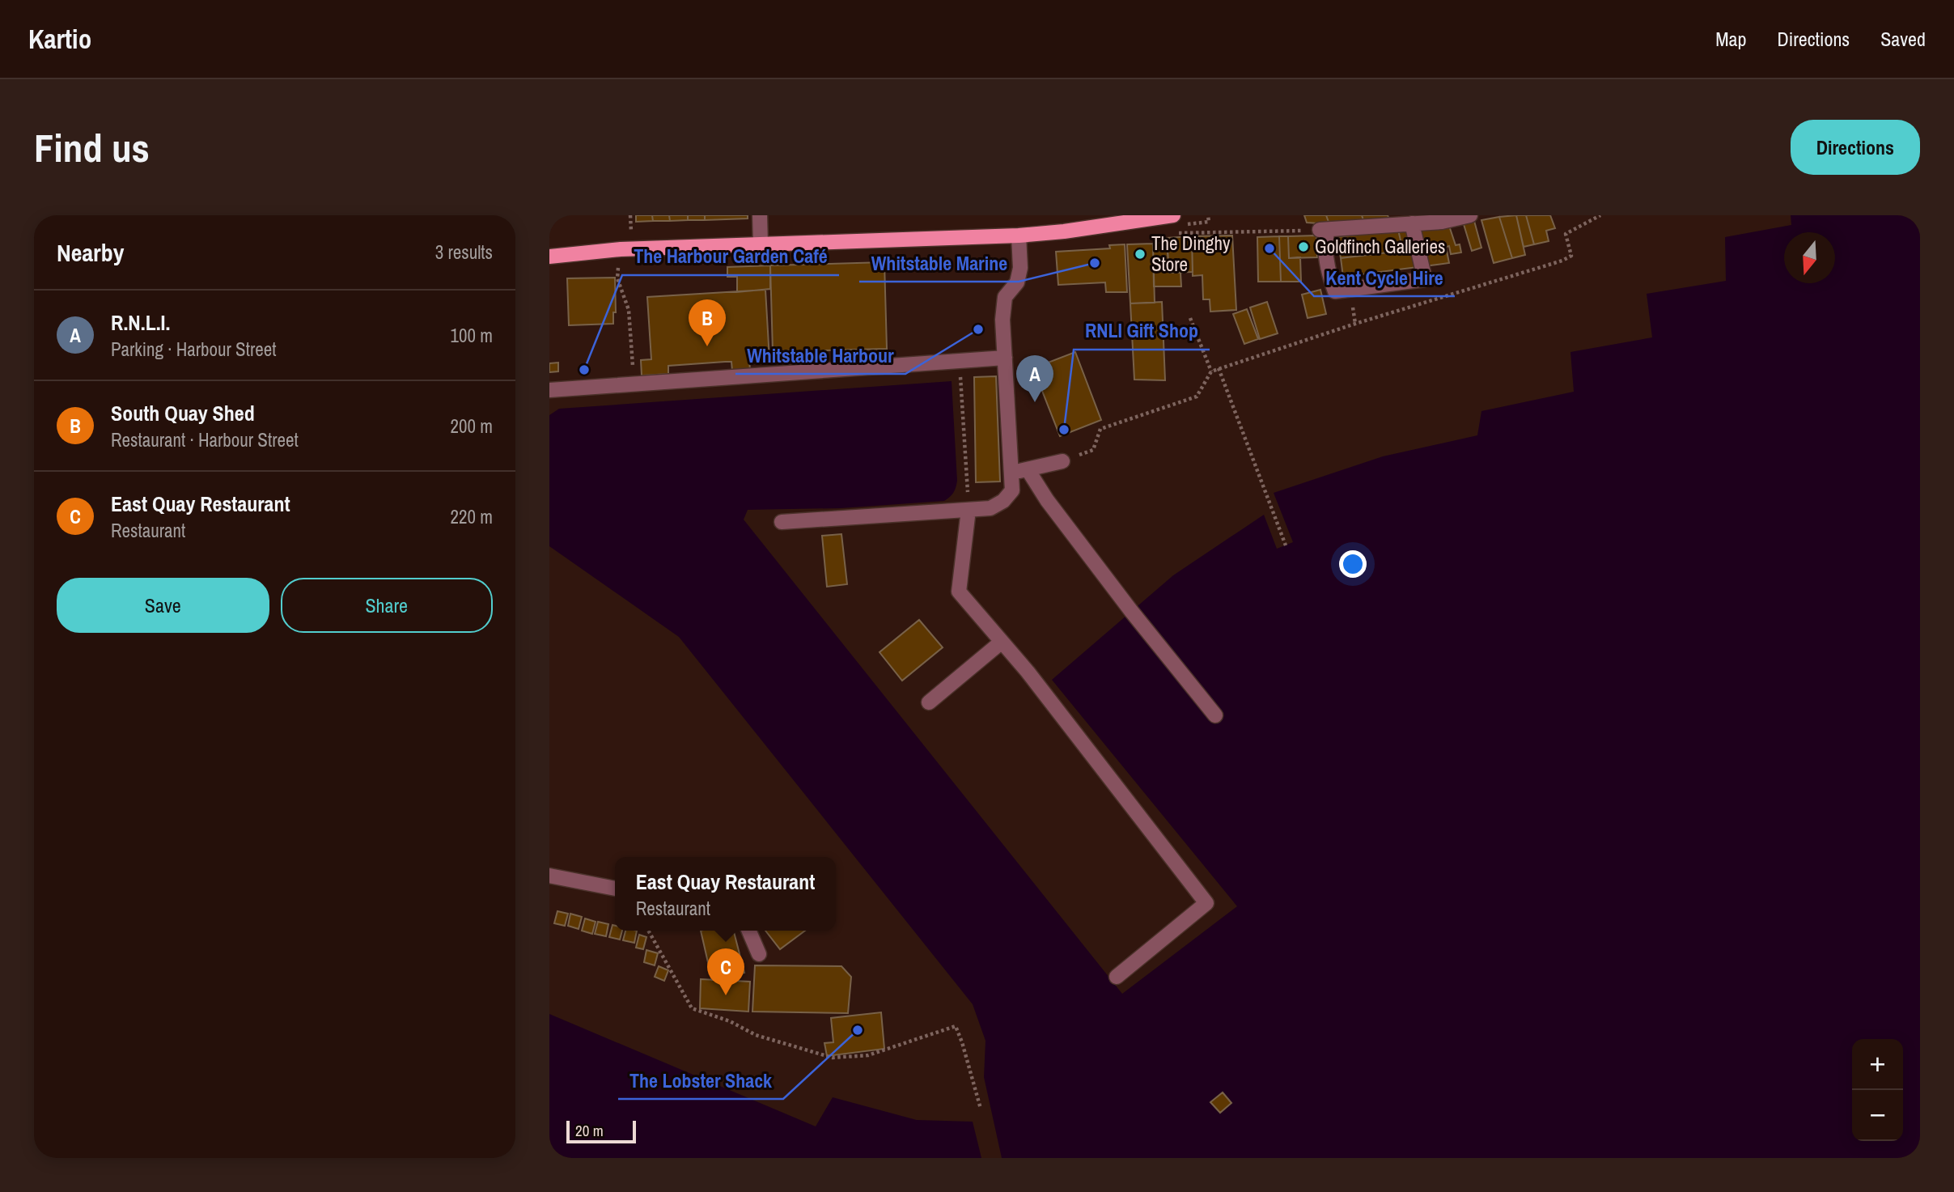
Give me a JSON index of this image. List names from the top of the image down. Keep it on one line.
{"places":["Goldfinch Galleries","Kent Cycle Hire","The Dinghy Store","Whitstable Marine","Whitstable Harbour","The Harbour Garden Café","RNLI Gift Shop","The Lobster Shack"],"scale_bar":"20 m","north":"bottom","page":{"header":"Kartio","nav":["Map","Directions","Saved"],"buttons":["Directions",["Save","Share"]],"title":"Find us","heading":["Nearby","3 results"],"list":[{"mark":"A","name":"R.N.L.I.","note":"Parking · Harbour Street","value":"100 m"},{"mark":"B","name":"South Quay Shed","note":"Restaurant · Harbour Street","value":"200 m"},{"mark":"C","name":"East Quay Restaurant","note":"Restaurant","value":"220 m"}],"pins":["B","A","C"],"popup":["East Quay Restaurant","Restaurant"],"map_buttons":["+","−"],"scale":"20 m"}}
